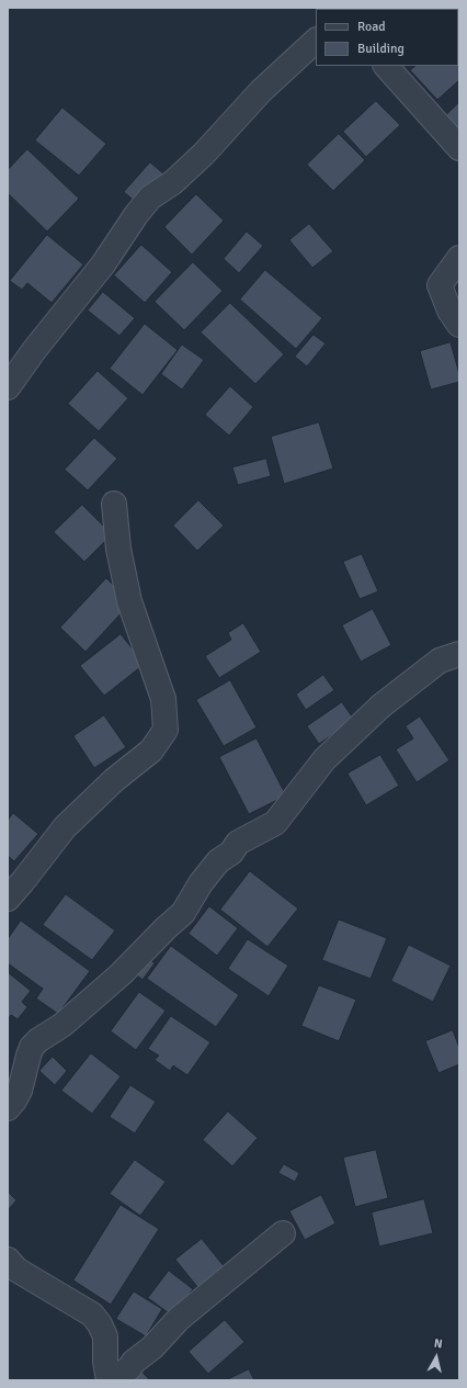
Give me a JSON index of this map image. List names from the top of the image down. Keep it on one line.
{"legend":["Road","Building"],"north":"top"}
